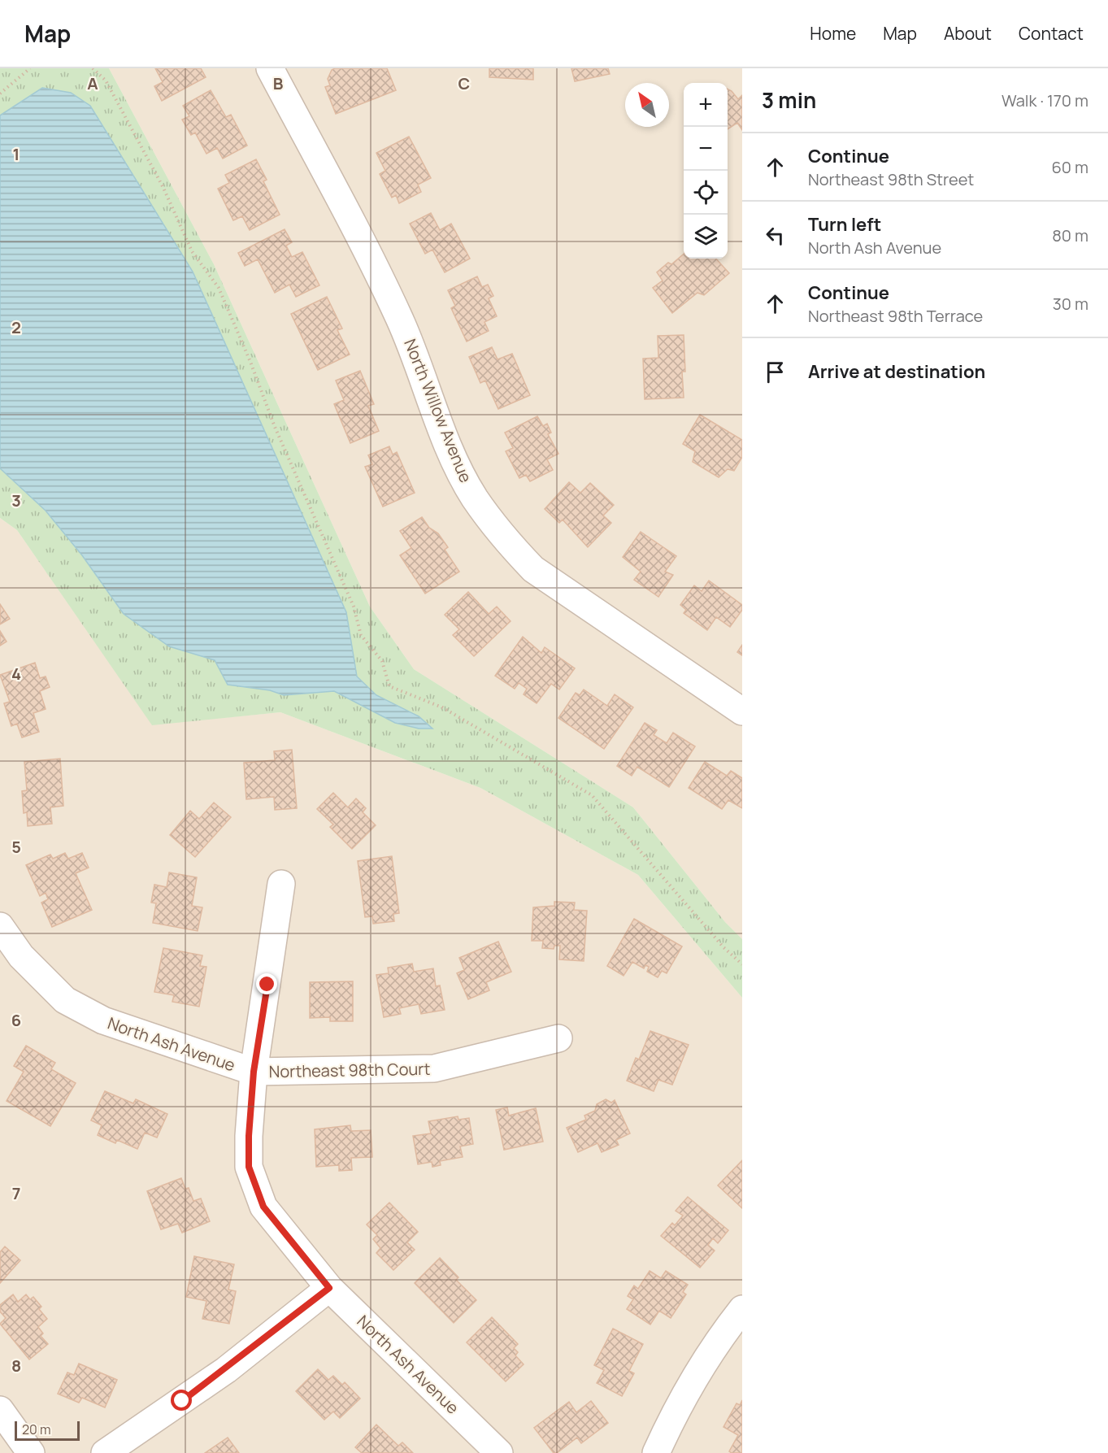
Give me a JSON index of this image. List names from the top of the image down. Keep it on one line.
{"streets":{"street":["North Willow Avenue","North Ash Avenue","Northeast 98th Court"]},"crossings":[["North Ash Avenue","Northeast 98th Court"]],"scale_bar":"20 m","north":"top left","page":{"header":"Map","nav":["Home","Map","About","Contact"],"heading":["3 min","Walk · 170 m"],"map_buttons":["+","−"],"list":[["Continue","Northeast 98th Street","60 m"],["Turn left","North Ash Avenue","80 m"],["Continue","Northeast 98th Terrace","30 m"],"Arrive at destination"],"scale":"20 m"},"grid":{"columns":["A","B","C"],"rows":["1","2","3","4","5","6","7","8"]}}
